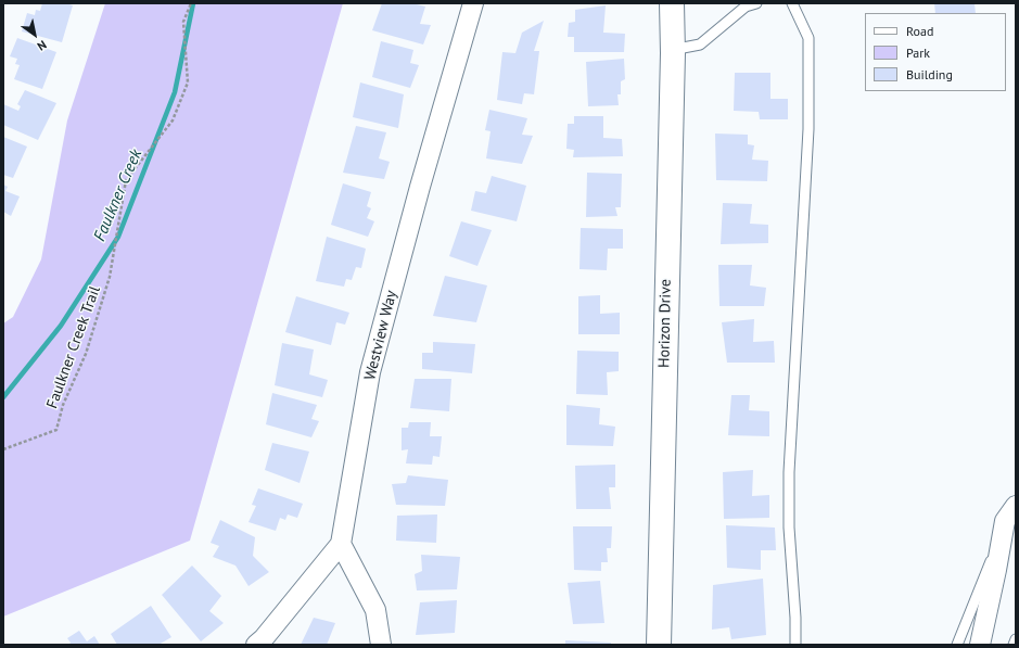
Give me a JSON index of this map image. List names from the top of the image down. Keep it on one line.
{"streets":{"street":["Horizon Drive","Westview Way"],"path":["Faulkner Creek Trail"]},"water":["Faulkner Creek"],"legend":["Road","Park","Building"],"north":"bottom right"}
